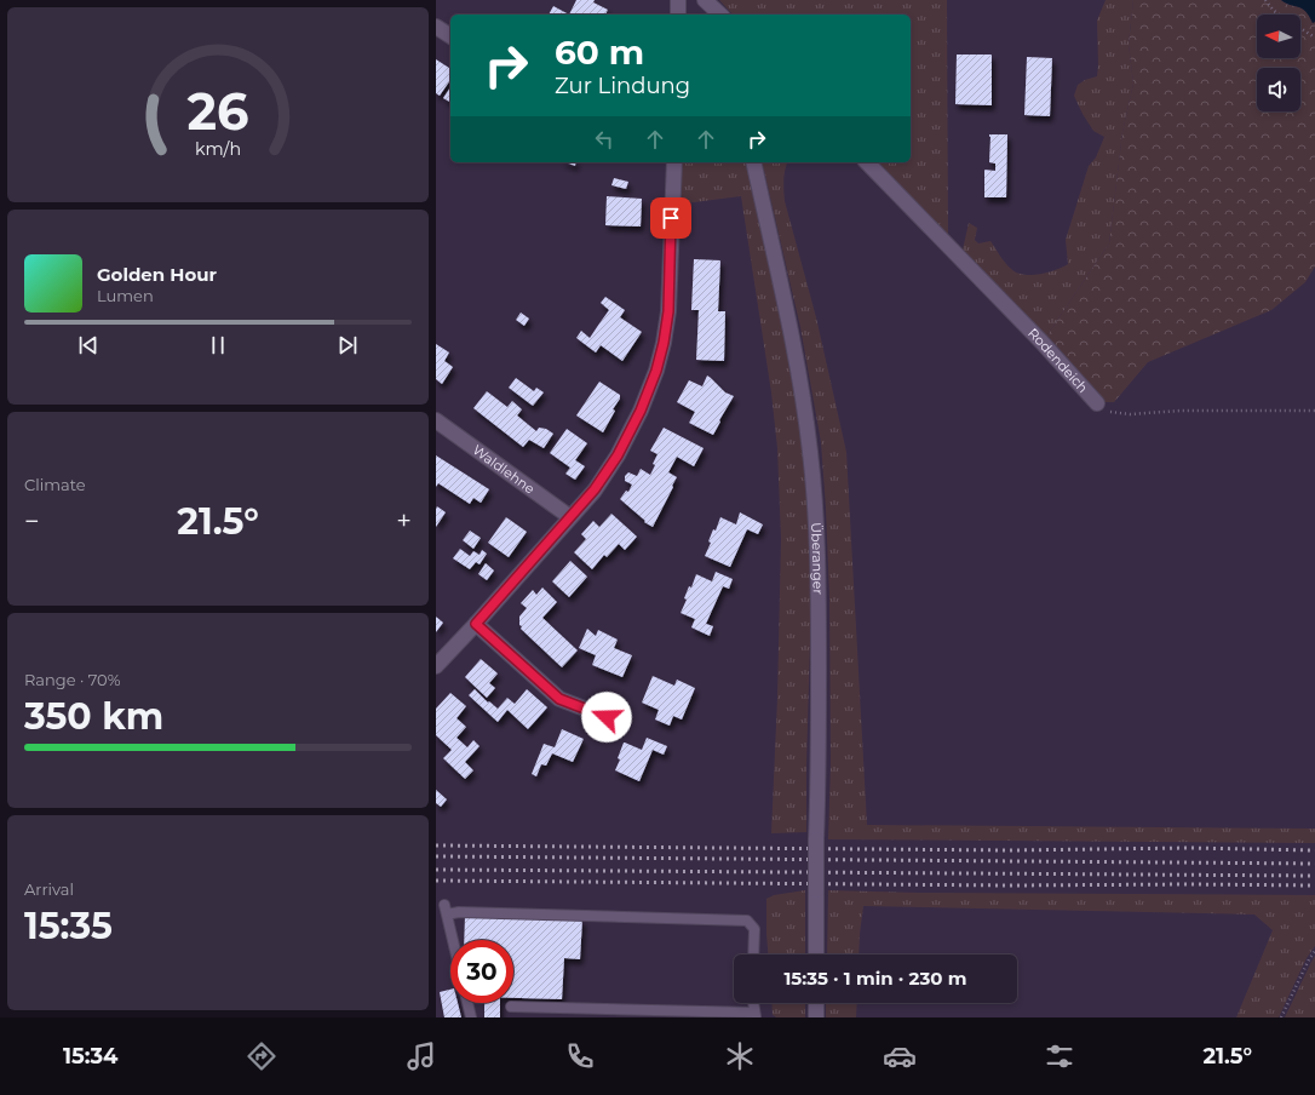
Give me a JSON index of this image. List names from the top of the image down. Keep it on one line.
{"streets":{"street":["Rodendeich","Waldlehne","Überanger"]},"north":"left","page":{"turn":["60 m","Zur Lindung"],"song":["Golden Hour","Lumen"],"tile":["Climate",["Range · 70%","350 km"],["Arrival","15:35"]],"heat":["−","21.5°","+"],"limit":"30","trip":"15:35 · 1 min · 230 m","tabs":["15:34","21.5°"],"gauge":["26","km/h"]}}
